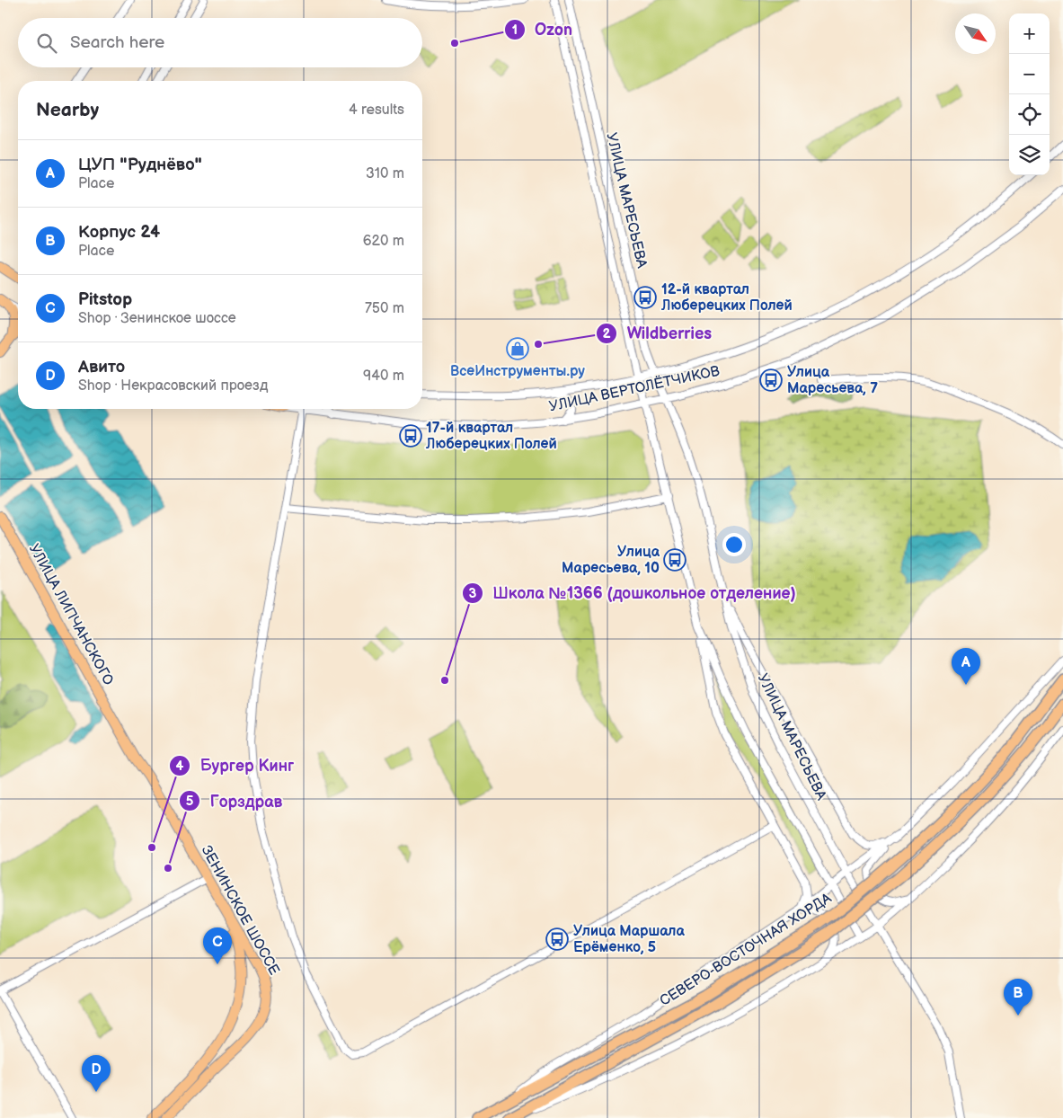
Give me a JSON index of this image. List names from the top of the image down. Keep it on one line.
{"streets":{"highway":["СЕВЕРО-ВОСТОЧНАЯ ХОРДА"],"main road":["УЛИЦА ЛИПЧАНСКОГО","ЗЕНИНСКОЕ ШОССЕ"],"street":["УЛИЦА МАРЕСЬЕВА","УЛИЦА ВЕРТОЛЁТЧИКОВ"]},"crossings":[["УЛИЦА МАРЕСЬЕВА","УЛИЦА ВЕРТОЛЁТЧИКОВ"],["УЛИЦА ЛИПЧАНСКОГО","ЗЕНИНСКОЕ ШОССЕ"]],"places":{"other":["Ozon","Wildberries","Школа №1366 (дошкольное отделение)","Бургер Кинг","Горздрав"],"bus stop":["12-й квартал Люберецких Полей","Улица Маресьева, 7","17-й квартал Люберецких Полей","Улица Маресьева, 10","Улица Маршала Ерёменко, 5"],"shop":["ВсеИнструменты.ру"]},"north":"bottom right","page":{"map_buttons":["+","−"],"search":"Search here","heading":["Nearby","4 results"],"list":[{"mark":"A","name":"ЦУП \"Руднёво\"","note":"Place","value":"310 m"},{"mark":"B","name":"Корпус 24","note":"Place","value":"620 m"},{"mark":"C","name":"Pitstop","note":"Shop · Зенинское шоссе","value":"750 m"},{"mark":"D","name":"Авито","note":"Shop · Некрасовский проезд","value":"940 m"}],"pins":["A","C","B","D"]}}
